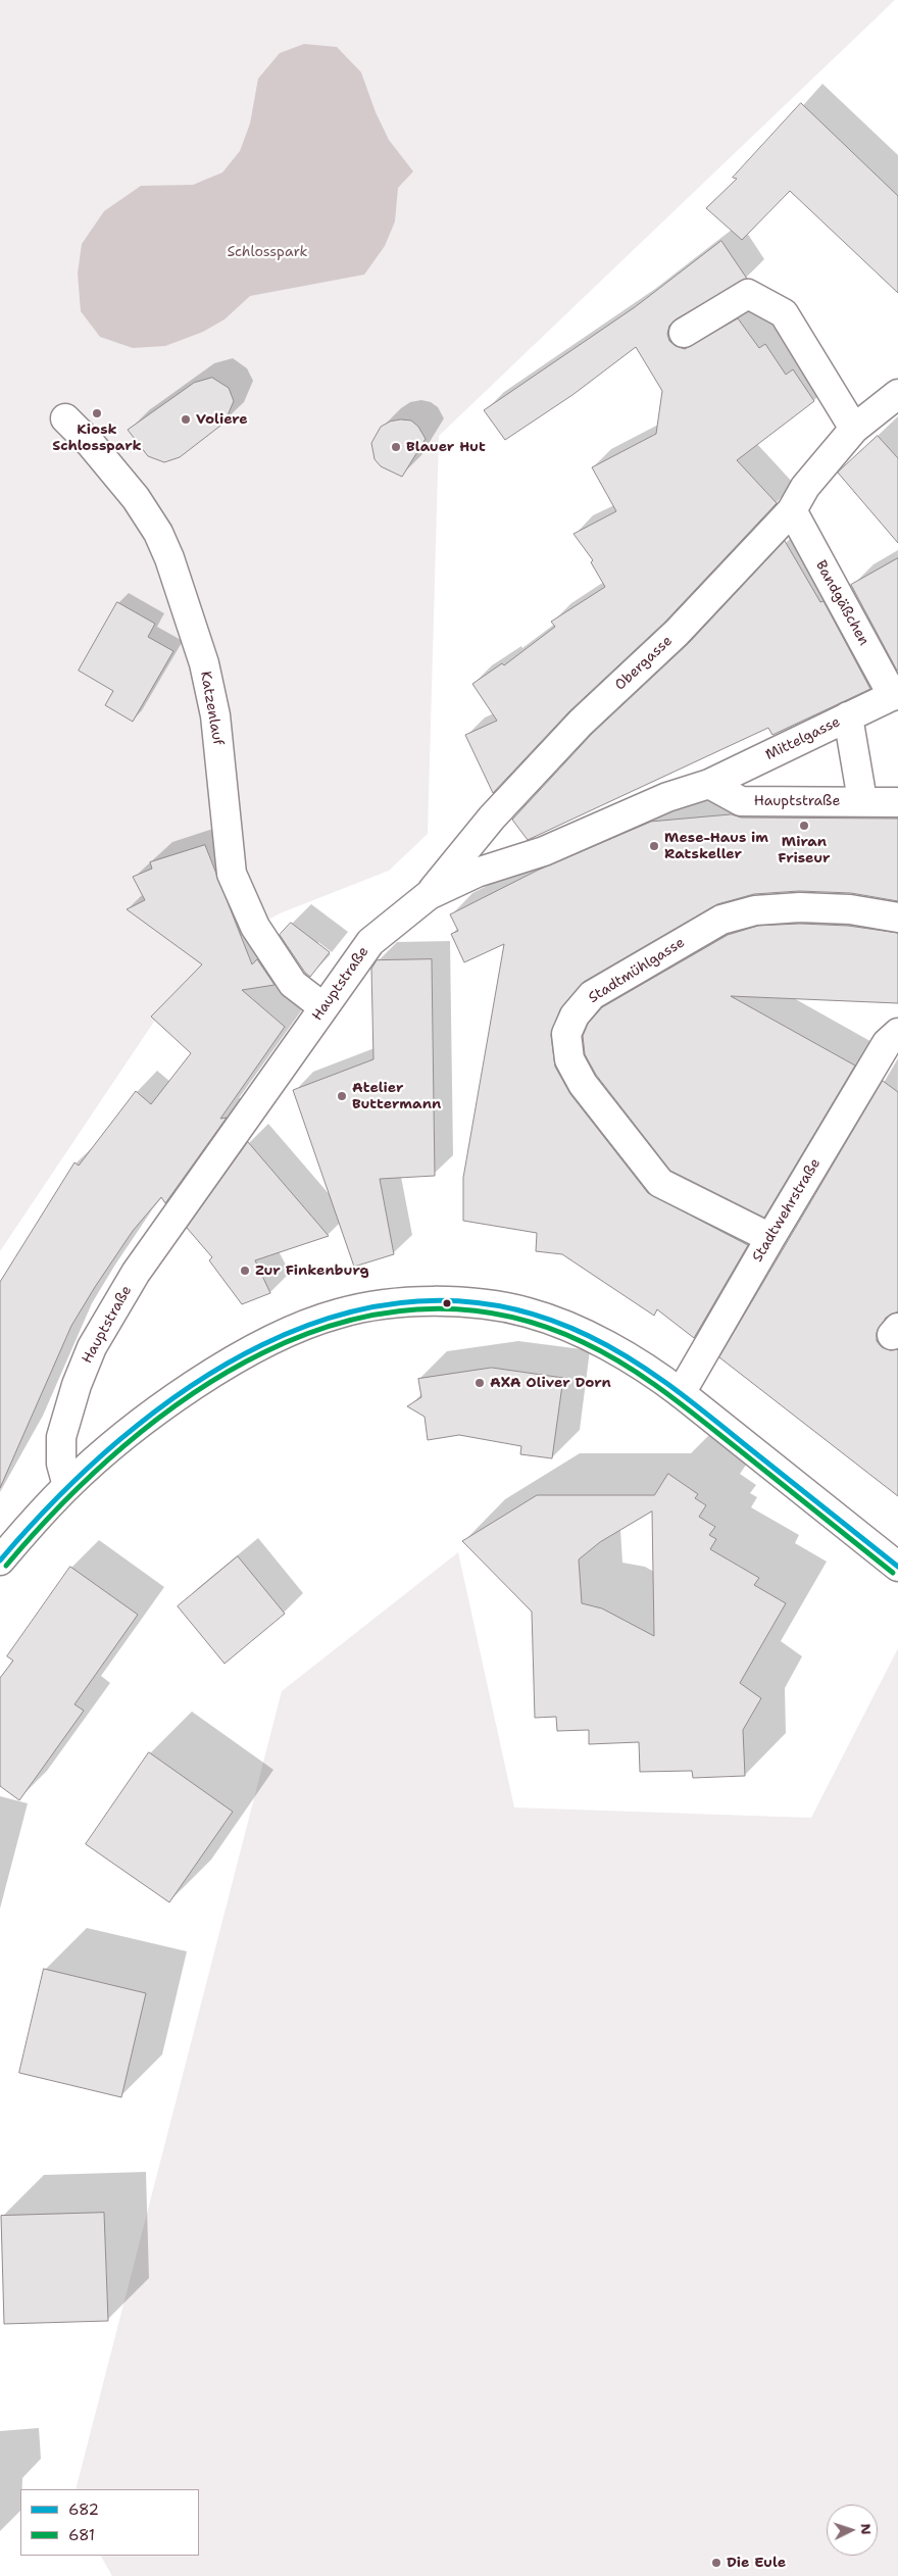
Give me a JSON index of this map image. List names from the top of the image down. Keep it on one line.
{"streets":{"street":["Bandgäßchen","Obergasse","Katzenlauf","Mittelgasse","Hauptstraße","Stadtmühlgasse","Stadtwehrstraße"]},"crossings":[["Bandgäßchen","Obergasse"],["Bandgäßchen","Mittelgasse"],["Obergasse","Hauptstraße"],["Katzenlauf","Hauptstraße"],["Mittelgasse","Hauptstraße"],["Stadtmühlgasse","Stadtwehrstraße"]],"parks":["Schlosspark"],"places":["Kiosk Schlosspark","Voliere","Blauer Hut","Miran Friseur","Mese-Haus im Ratskeller","Atelier Buttermann","Zur Finkenburg","AXA Oliver Dorn","Die Eule"],"lines":["transit line 682","transit line 681"],"legend":["682","681"],"north":"right"}
